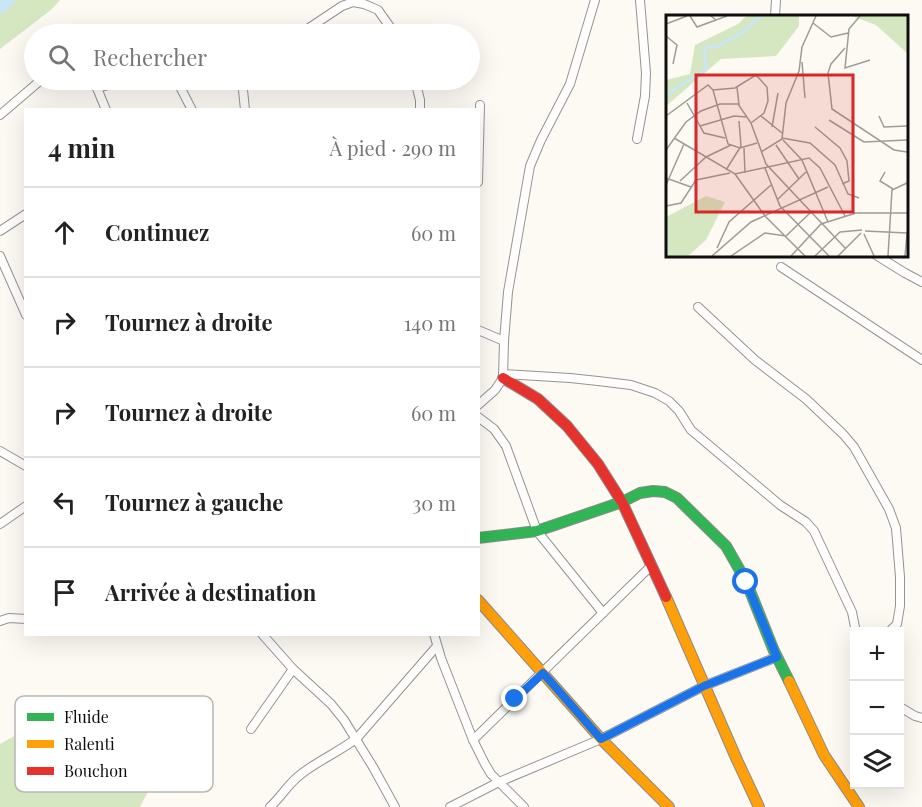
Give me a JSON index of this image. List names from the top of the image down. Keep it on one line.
{"legend":["Fluide","Ralenti","Bouchon"],"page":{"search":"Rechercher","heading":["4 min","À pied · 290 m"],"list":[["Continuez","60 m"],["Tournez à droite","140 m"],["Tournez à droite","60 m"],["Tournez à gauche","30 m"],"Arrivée à destination"],"map_buttons":["+","−"]}}
